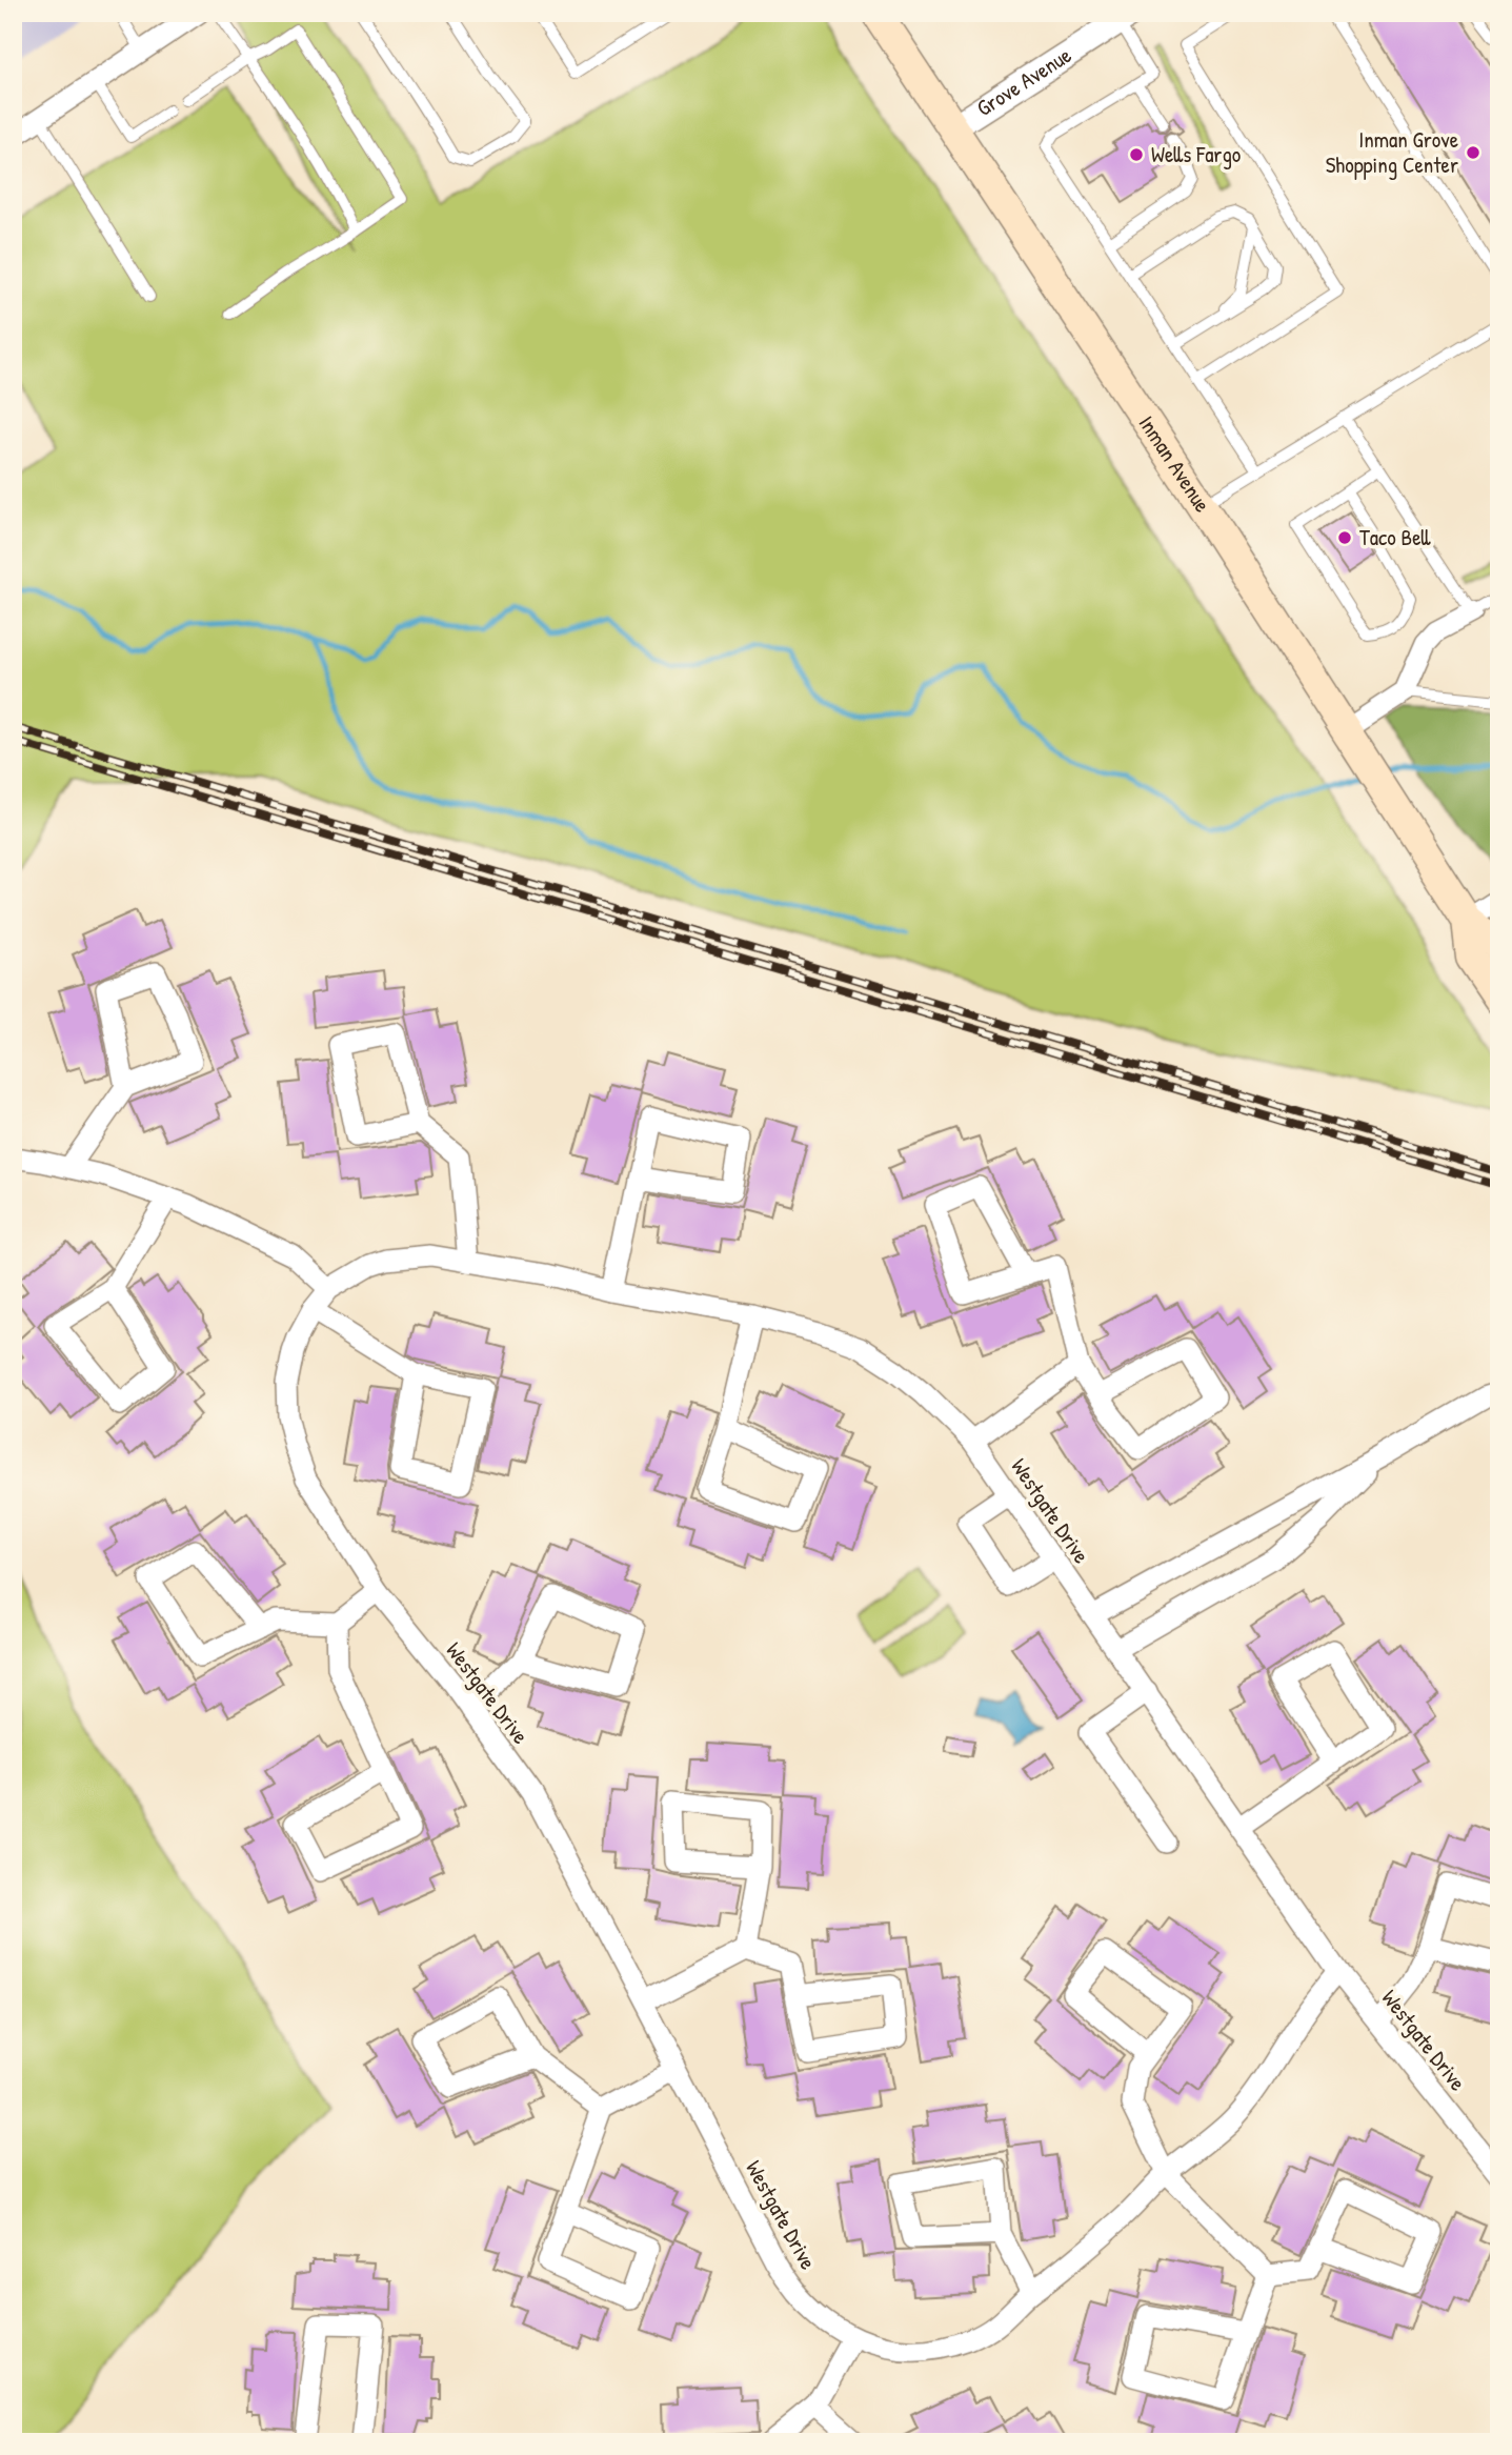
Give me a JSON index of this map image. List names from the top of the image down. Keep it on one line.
{"streets":{"main road":["Inman Avenue"],"street":["Grove Avenue","Westgate Drive"]},"crossings":[["Grove Avenue","Inman Avenue"]],"places":["Inman Grove Shopping Center","Wells Fargo","Taco Bell"]}
